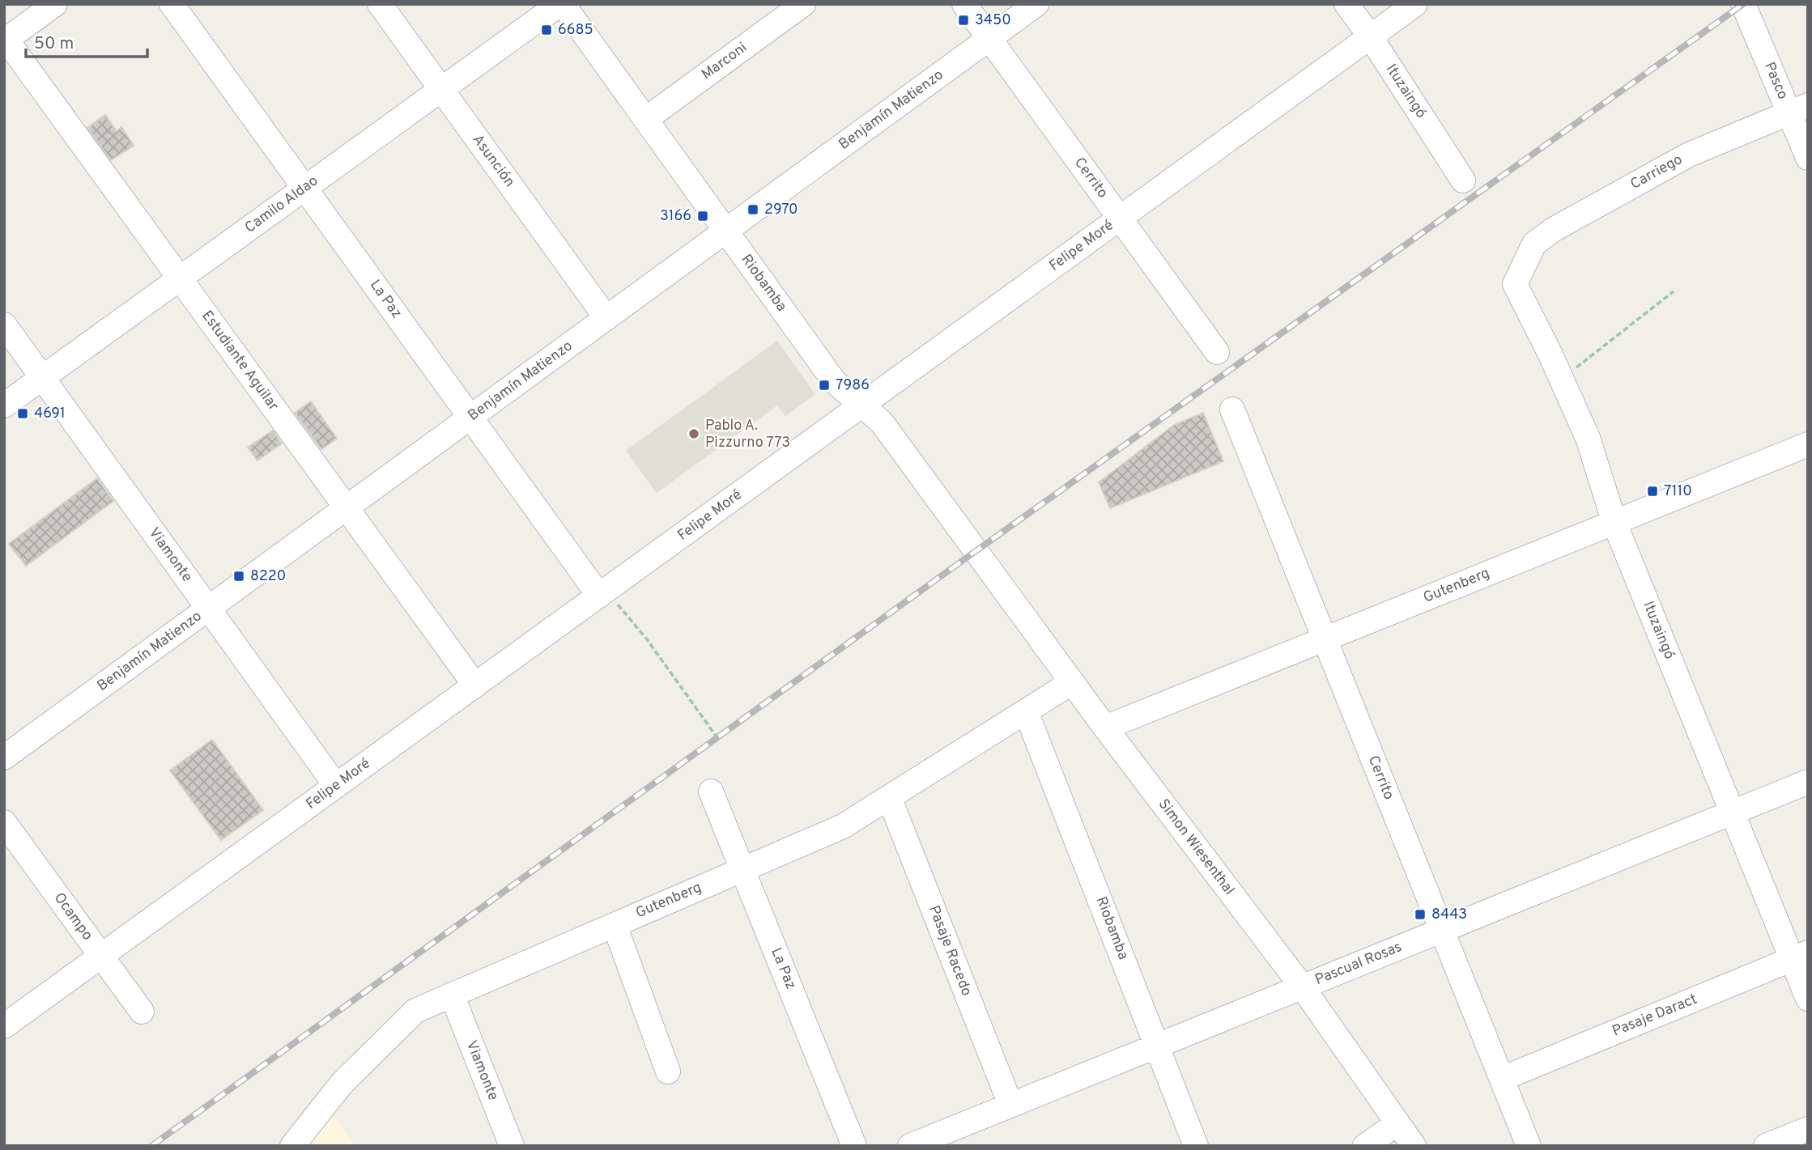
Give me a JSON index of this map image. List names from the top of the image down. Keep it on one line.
{"streets":{"street":["Marconi","Pasco","Ituzaingó","Benjamín Matienzo","Asunción","Carriego","Cerrito","Camilo Aldao","Felipe Moré","Riobamba","La Paz","Estudiante Aguilar","Viamonte","Gutenberg","Simon Wiesenthal","Ocampo","Pasaje Racedo","Pascual Rosas","Pasaje Daract"]},"crossings":[["Marconi","Riobamba"],["Pasco","Carriego"],["Ituzaingó","Carriego"],["Ituzaingó","Felipe Moré"],["Ituzaingó","Gutenberg"],["Ituzaingó","Pascual Rosas"],["Ituzaingó","Pasaje Daract"],["Benjamín Matienzo","Asunción"],["Benjamín Matienzo","Cerrito"],["Benjamín Matienzo","Riobamba"],["Benjamín Matienzo","La Paz"],["Benjamín Matienzo","Estudiante Aguilar"],["Benjamín Matienzo","Viamonte"],["Asunción","Camilo Aldao"],["Cerrito","Felipe Moré"],["Cerrito","Gutenberg"],["Cerrito","Pascual Rosas"],["Cerrito","Pasaje Daract"],["Camilo Aldao","Riobamba"],["Camilo Aldao","La Paz"],["Camilo Aldao","Estudiante Aguilar"],["Camilo Aldao","Viamonte"],["Felipe Moré","Riobamba"],["Felipe Moré","La Paz"],["Felipe Moré","Estudiante Aguilar"],["Felipe Moré","Viamonte"],["Felipe Moré","Ocampo"],["Riobamba","Gutenberg"],["Riobamba","Simon Wiesenthal"],["Riobamba","Pascual Rosas"],["La Paz","Gutenberg"],["Viamonte","Gutenberg"],["Gutenberg","Simon Wiesenthal"],["Gutenberg","Pasaje Racedo"],["Simon Wiesenthal","Pascual Rosas"],["Pasaje Racedo","Pascual Rosas"]],"places":{"transit":["3450","6685","2970","3166","7986","4691","7110","8220","8443"],"other":["Pablo A. Pizzurno 773"]},"scale_bar":"50 m"}
